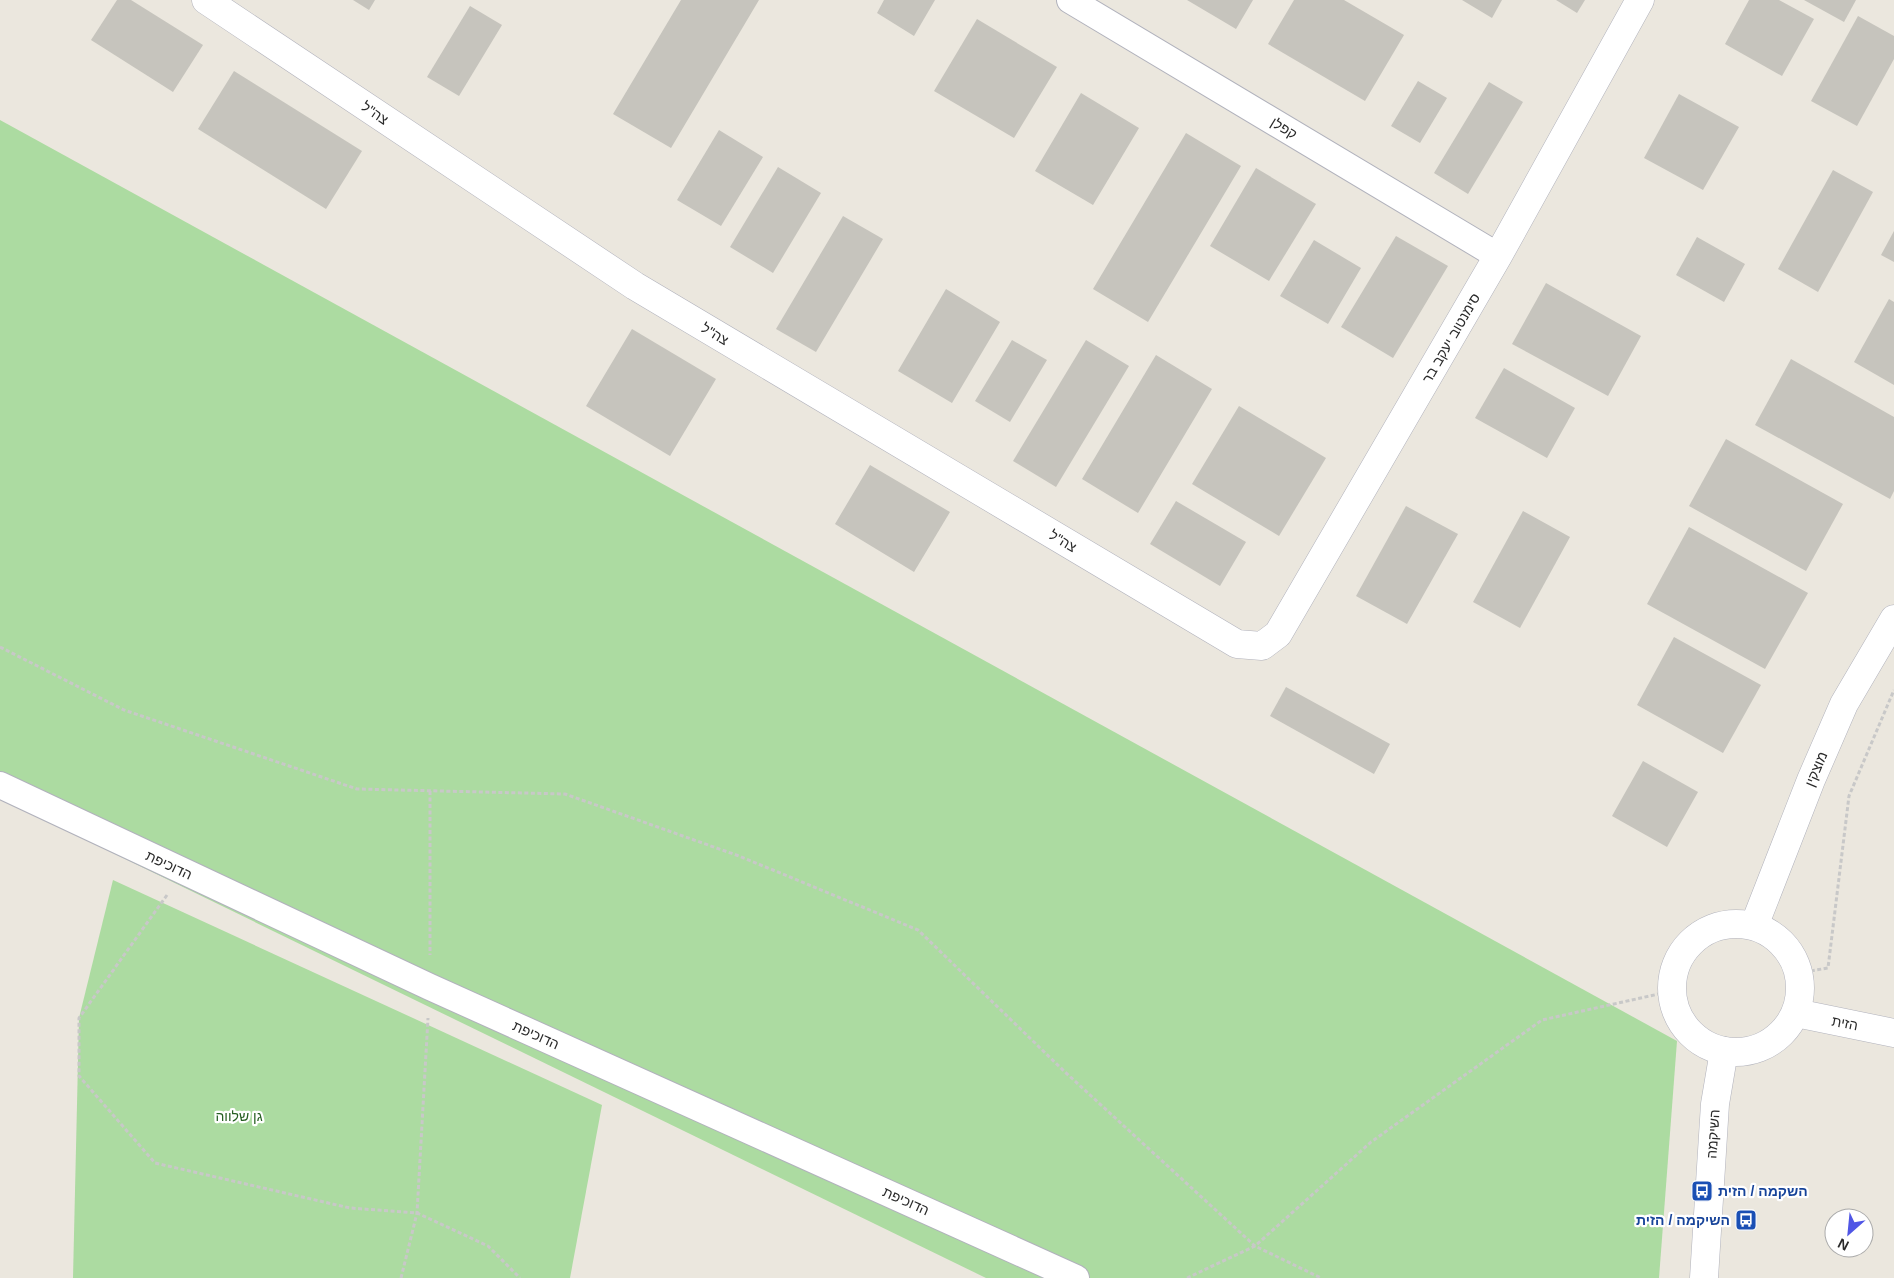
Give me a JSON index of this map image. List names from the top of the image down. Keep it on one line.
{"streets":{"street":["צה\"ל","קפלן","סימנטוב יעקב בר","מוצקין","הדוכיפת","הזית","השיקמה"]},"crossings":[["צה\"ל","סימנטוב יעקב בר"],["קפלן","סימנטוב יעקב בר"],["מוצקין","הזית"],["מוצקין","השיקמה"],["הזית","השיקמה"]],"parks":["גן שלווה"],"places":{"bus stop":["השקמה / הזית","השיקמה / הזית"]},"north":"bottom left"}
